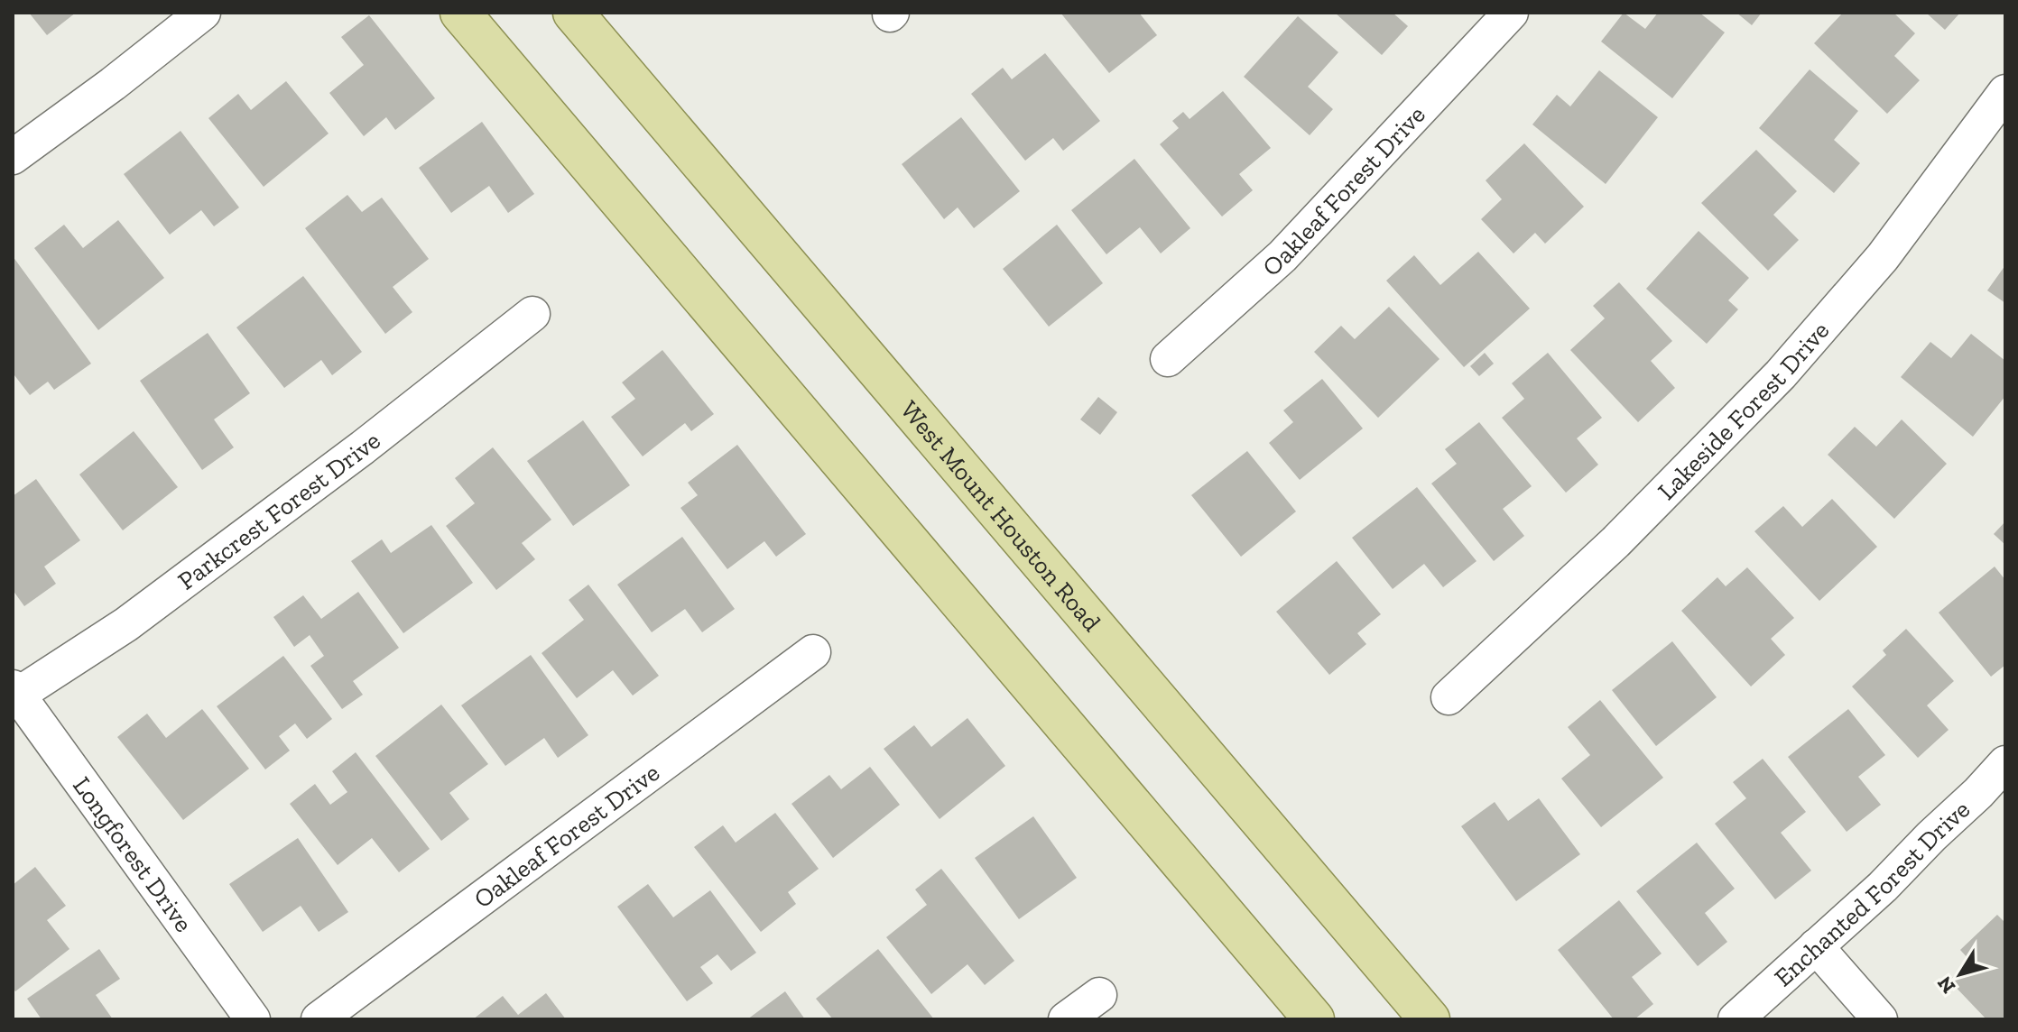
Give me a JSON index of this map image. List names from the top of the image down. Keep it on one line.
{"streets":{"main road":["West Mount Houston Road"],"street":["Oakleaf Forest Drive","Lakeside Forest Drive","Parkcrest Forest Drive","Longforest Drive","Enchanted Forest Drive"]},"crossings":[["Parkcrest Forest Drive","Longforest Drive"]],"north":"bottom left"}
